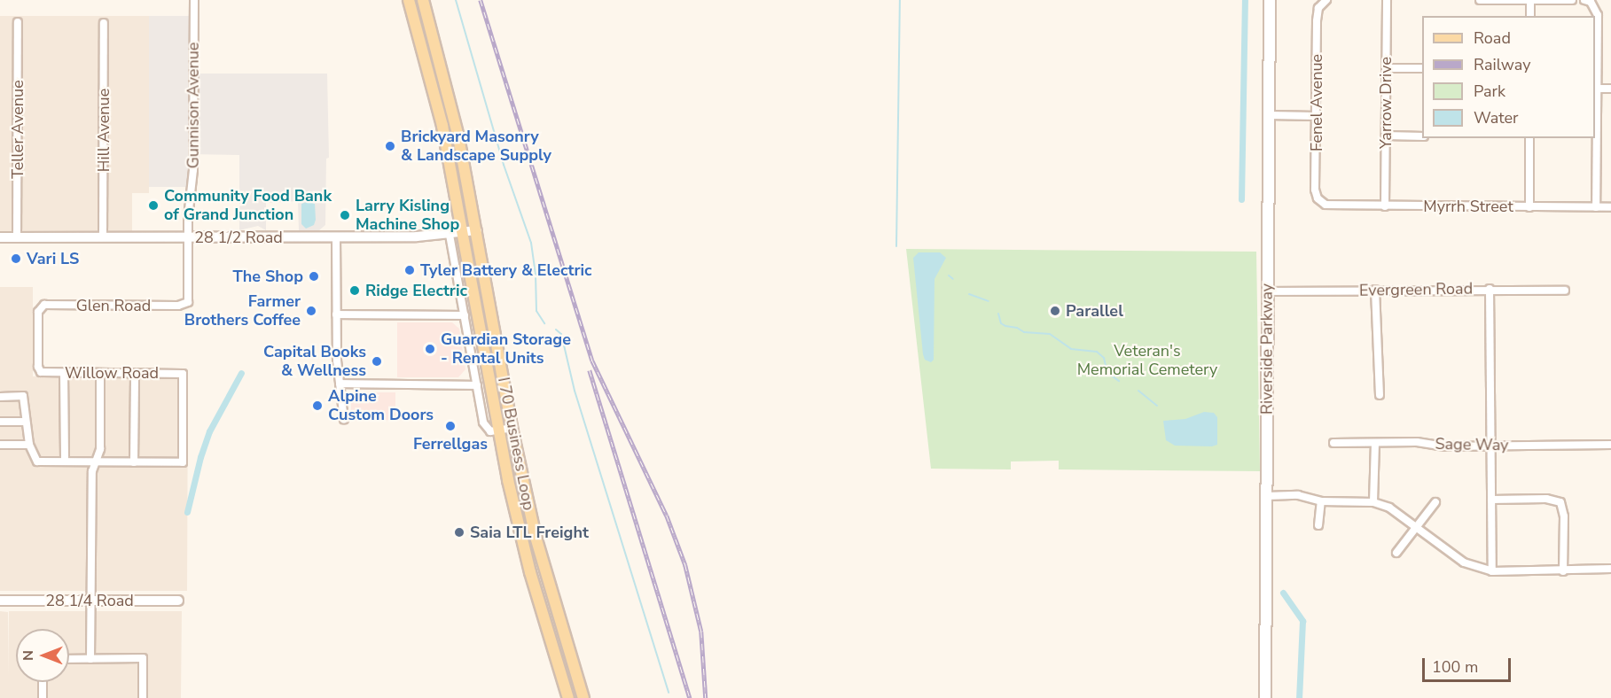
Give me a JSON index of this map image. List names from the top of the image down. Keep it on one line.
{"streets":{"main road":["Riverside Parkway","I 70 Business Loop"],"street":["Fenel Avenue","Yarrow Drive","Gunnison Avenue","Teller Avenue","Hill Avenue","Myrrh Street","28 1/2 Road","Evergreen Road","Glen Road","Willow Road","Sage Way","28 1/4 Road"]},"crossings":[["Fenel Avenue","Myrrh Street"],["Yarrow Drive","Myrrh Street"],["Gunnison Avenue","28 1/2 Road"],["Gunnison Avenue","Glen Road"],["Teller Avenue","28 1/2 Road"],["Hill Avenue","28 1/2 Road"],["28 1/2 Road","I 70 Business Loop"],["Evergreen Road","Riverside Parkway"],["Glen Road","Willow Road"]],"parks":["Veteran's Memorial Cemetery"],"places":["Brickyard Masonry & Landscape Supply","Community Food Bank of Grand Junction","Larry Kisling Machine Shop","Vari LS","Tyler Battery & Electric","The Shop","Ridge Electric","Farmer Brothers Coffee","Parallel","Guardian Storage - Rental Units","Capital Books & Wellness","Alpine Custom Doors","Ferrellgas","Saia LTL Freight"],"legend":["Road","Railway","Park","Water"],"scale_bar":"100 m","north":"left"}
